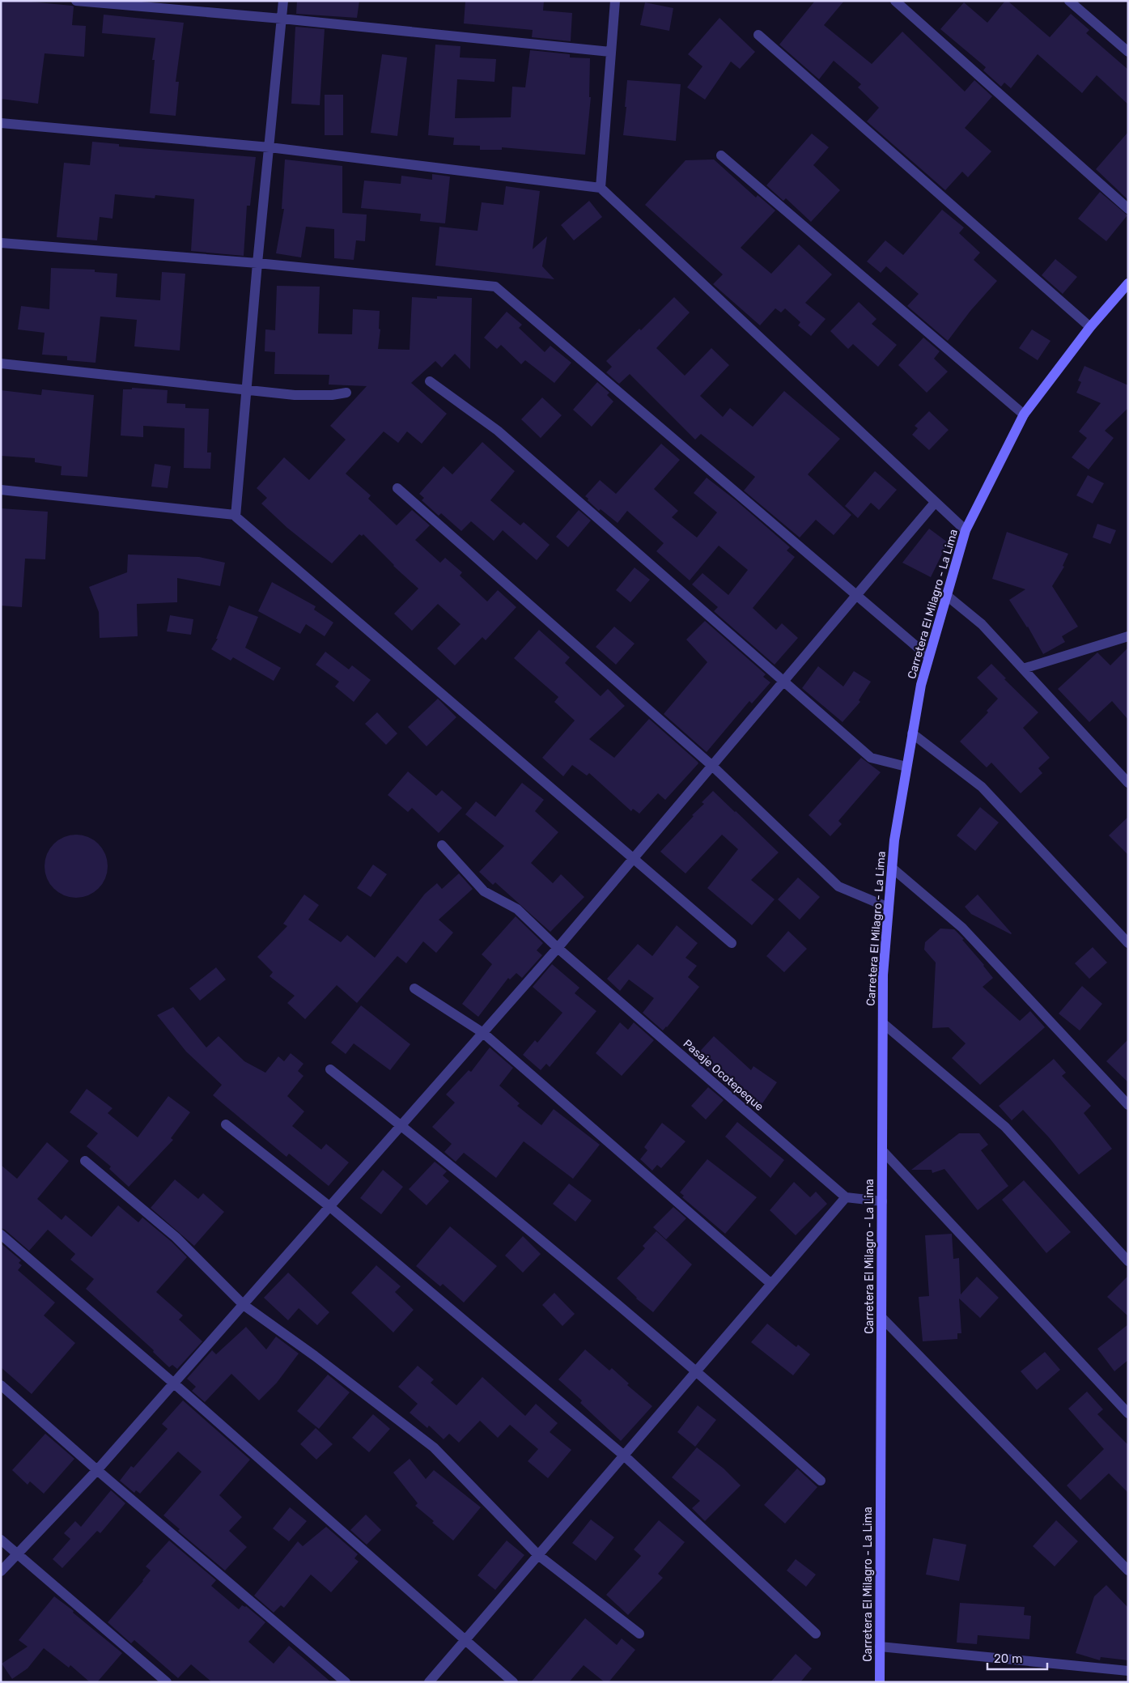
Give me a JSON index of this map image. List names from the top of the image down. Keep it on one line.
{"streets":{"main road":["Carretera El Milagro - La Lima"],"street":["Pasaje Ocotepeque"]},"scale_bar":"20 m"}
